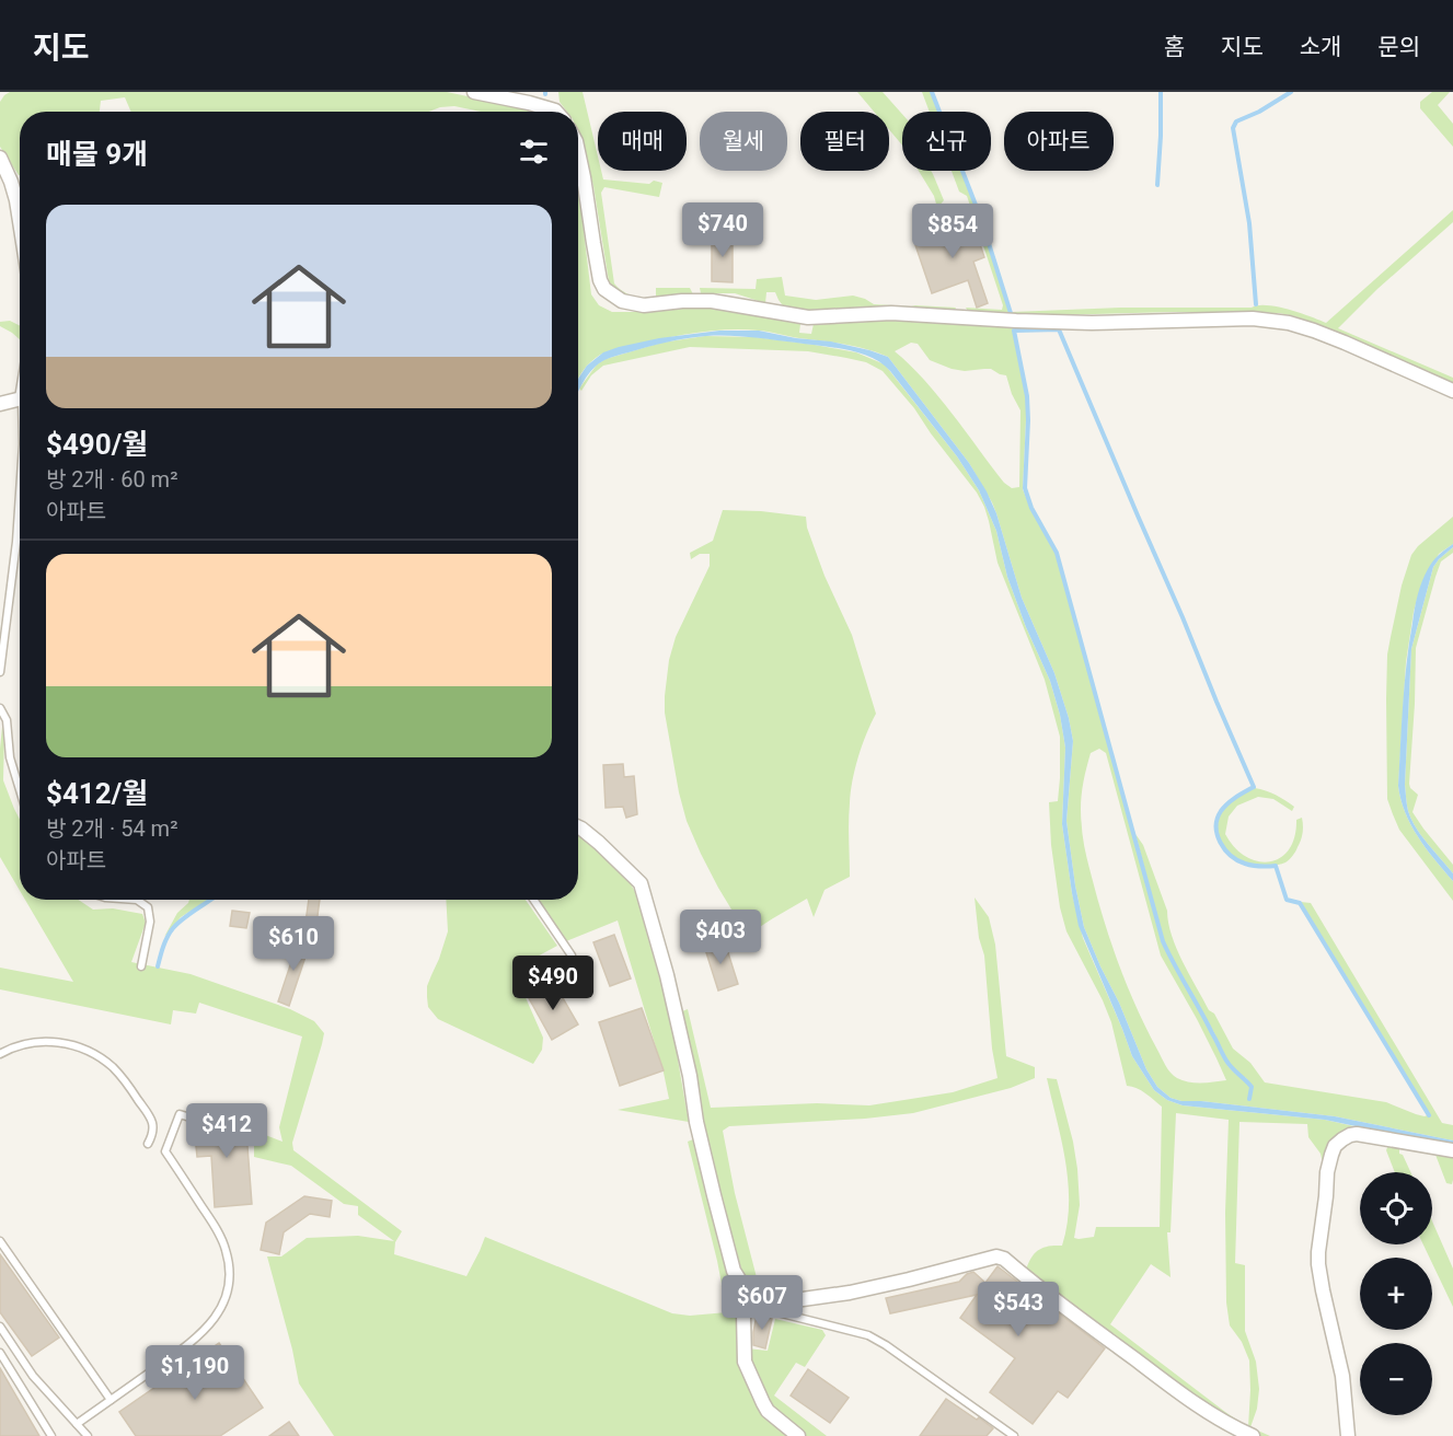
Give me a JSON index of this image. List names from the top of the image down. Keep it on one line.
{"page":{"header":"지도","nav":["홈","지도","소개","문의"],"chip":["매매","월세","필터","신규","아파트"],"heading":"매물 9개","list":[{"name":"$490/월","note":"방 2개 · 60 m² · 아파트"},{"name":"$412/월","note":"방 2개 · 54 m² · 아파트"}],"price":["$740","$854","$403","$610","$490","$412","$607","$543","$1,190"],"map_buttons":["+","−"]}}
